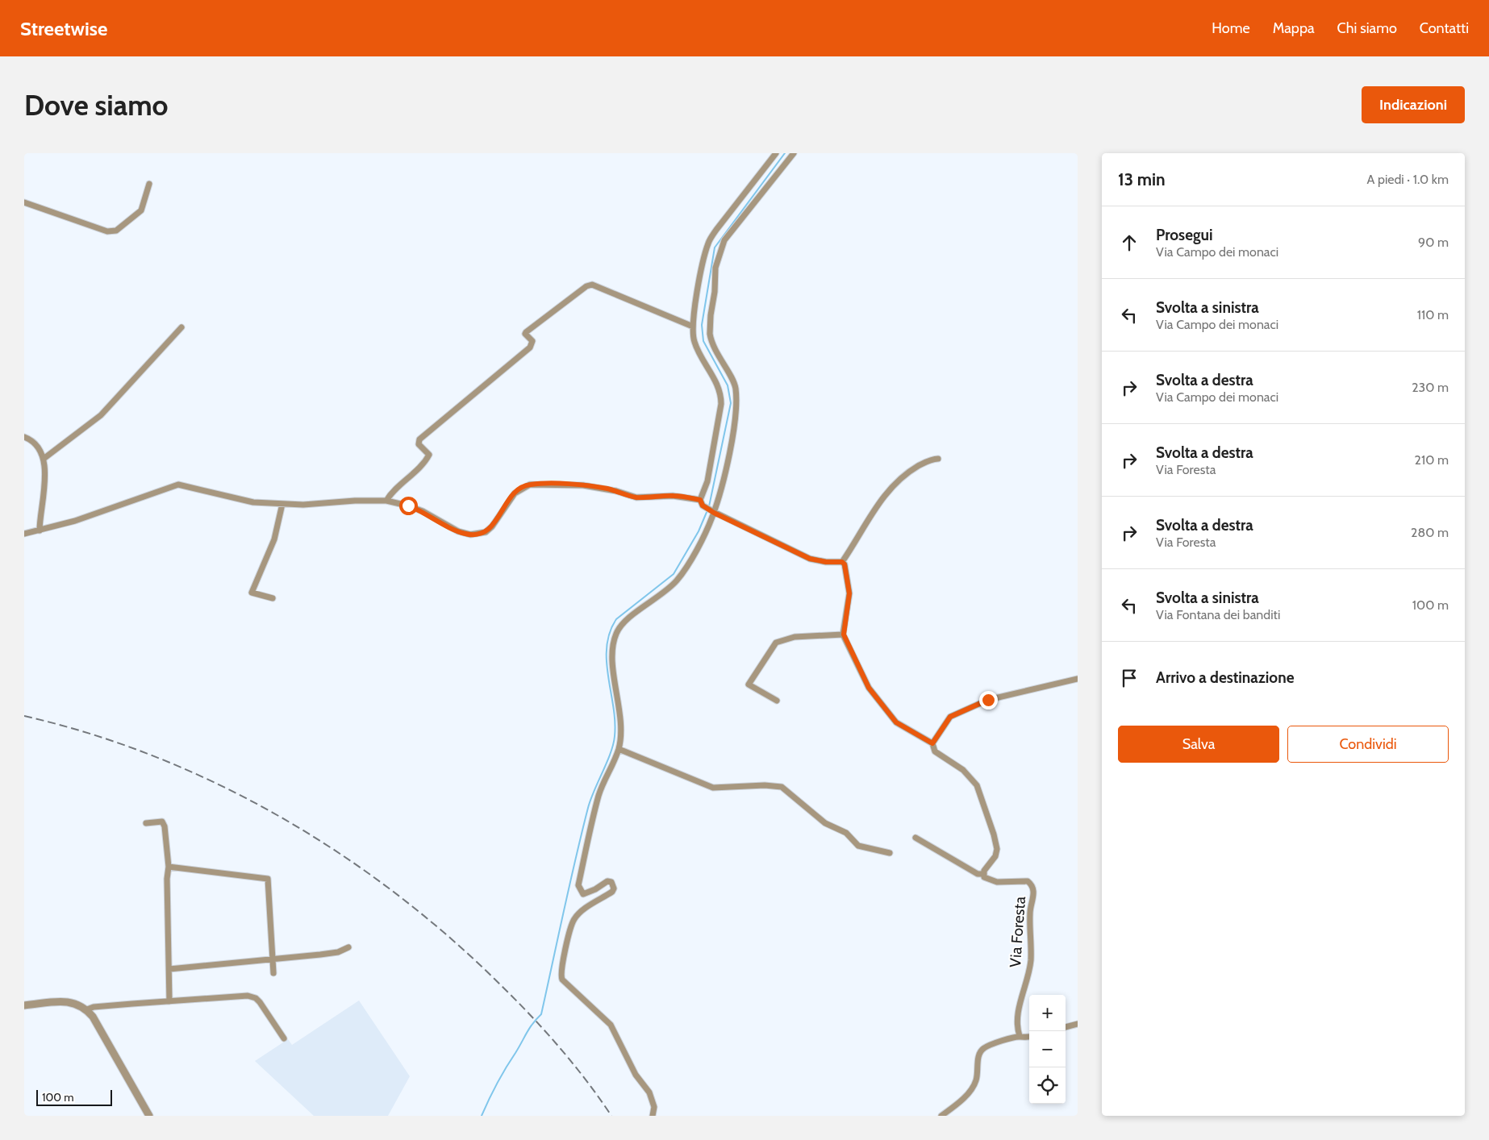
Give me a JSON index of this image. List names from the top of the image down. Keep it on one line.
{"streets":{"street":["Via Foresta"]},"scale_bar":"100 m","page":{"header":"Streetwise","nav":["Home","Mappa","Chi siamo","Contatti"],"buttons":["Indicazioni",["Salva","Condividi"]],"title":"Dove siamo","heading":["13 min","A piedi · 1.0 km"],"list":[["Prosegui","Via Campo dei monaci","90 m"],["Svolta a sinistra","Via Campo dei monaci","110 m"],["Svolta a destra","Via Campo dei monaci","230 m"],["Svolta a destra","Via Foresta","210 m"],["Svolta a destra","Via Foresta","280 m"],["Svolta a sinistra","Via Fontana dei banditi","100 m"],"Arrivo a destinazione"],"map_buttons":["+","−"],"scale":"100 m"}}
